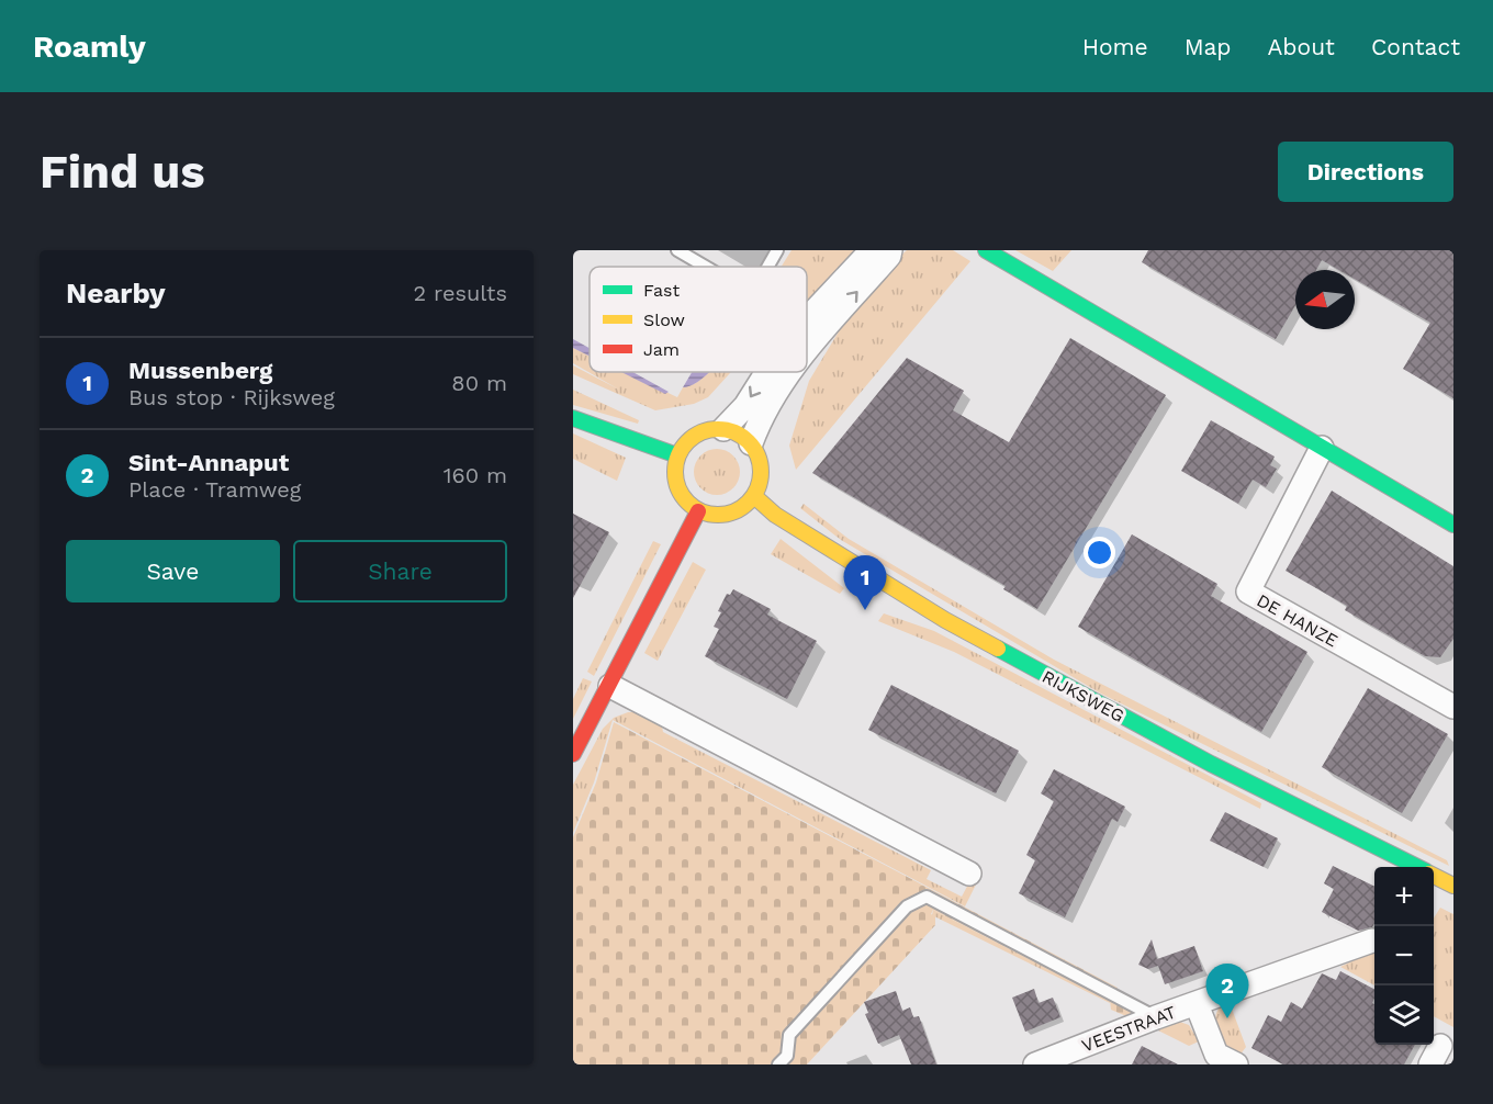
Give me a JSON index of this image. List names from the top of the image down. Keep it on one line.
{"streets":{"main road":["RIJKSWEG"],"street":["DE HANZE","VEESTRAAT"]},"legend":["Fast","Slow","Jam"],"north":"left","page":{"header":"Roamly","nav":["Home","Map","About","Contact"],"buttons":["Directions",["Save","Share"]],"title":"Find us","heading":["Nearby","2 results"],"list":[{"mark":"1","name":"Mussenberg","note":"Bus stop · Rijksweg","value":"80 m"},{"mark":"2","name":"Sint-Annaput","note":"Place · Tramweg","value":"160 m"}],"pins":["1","2"],"map_buttons":["+","−"]}}
